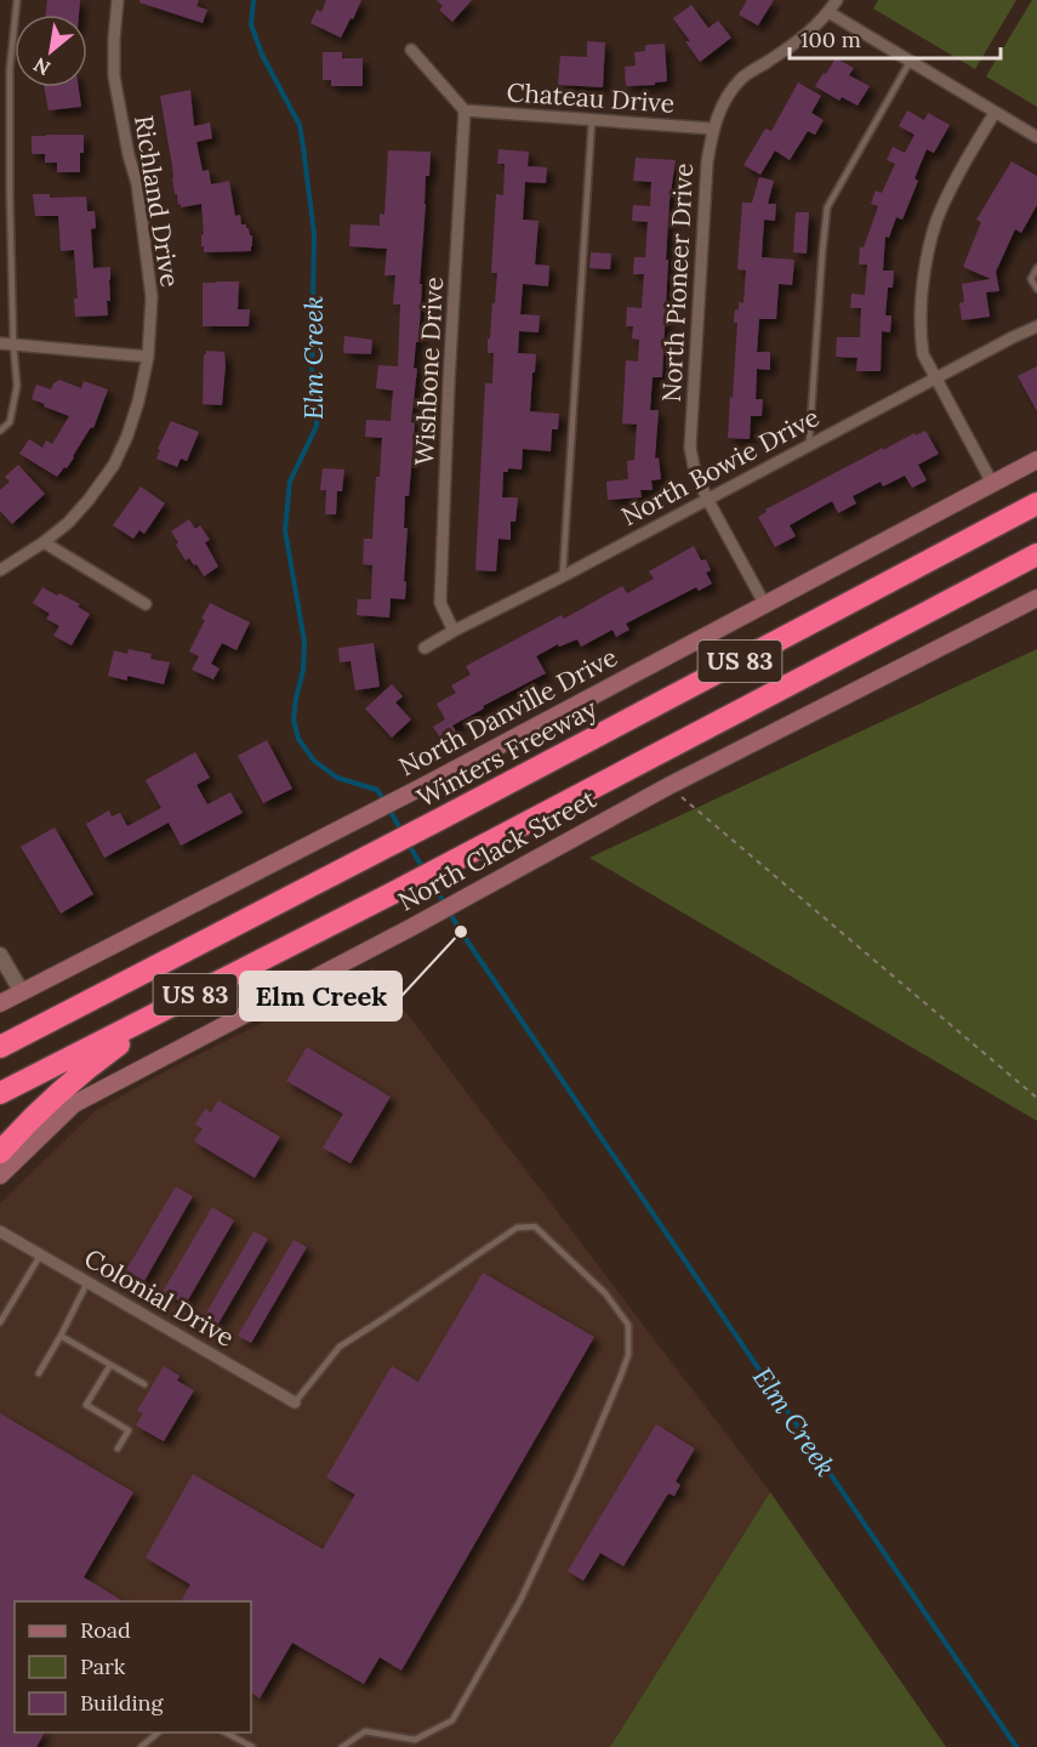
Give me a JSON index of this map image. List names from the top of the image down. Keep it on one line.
{"streets":{"highway":["US 83","Winters Freeway"],"main road":["North Danville Drive","North Clack Street"],"street":["Chateau Drive","Richland Drive","North Pioneer Drive","Wishbone Drive","North Bowie Drive","Colonial Drive"]},"crossings":[["Chateau Drive","North Pioneer Drive"],["Chateau Drive","Wishbone Drive"],["North Pioneer Drive","North Bowie Drive"],["North Pioneer Drive","North Danville Drive"],["Wishbone Drive","North Bowie Drive"]],"water":["Elm Creek"],"places":["Elm Creek"],"legend":["Road","Park","Building"],"scale_bar":"100 m","north":"bottom left"}
